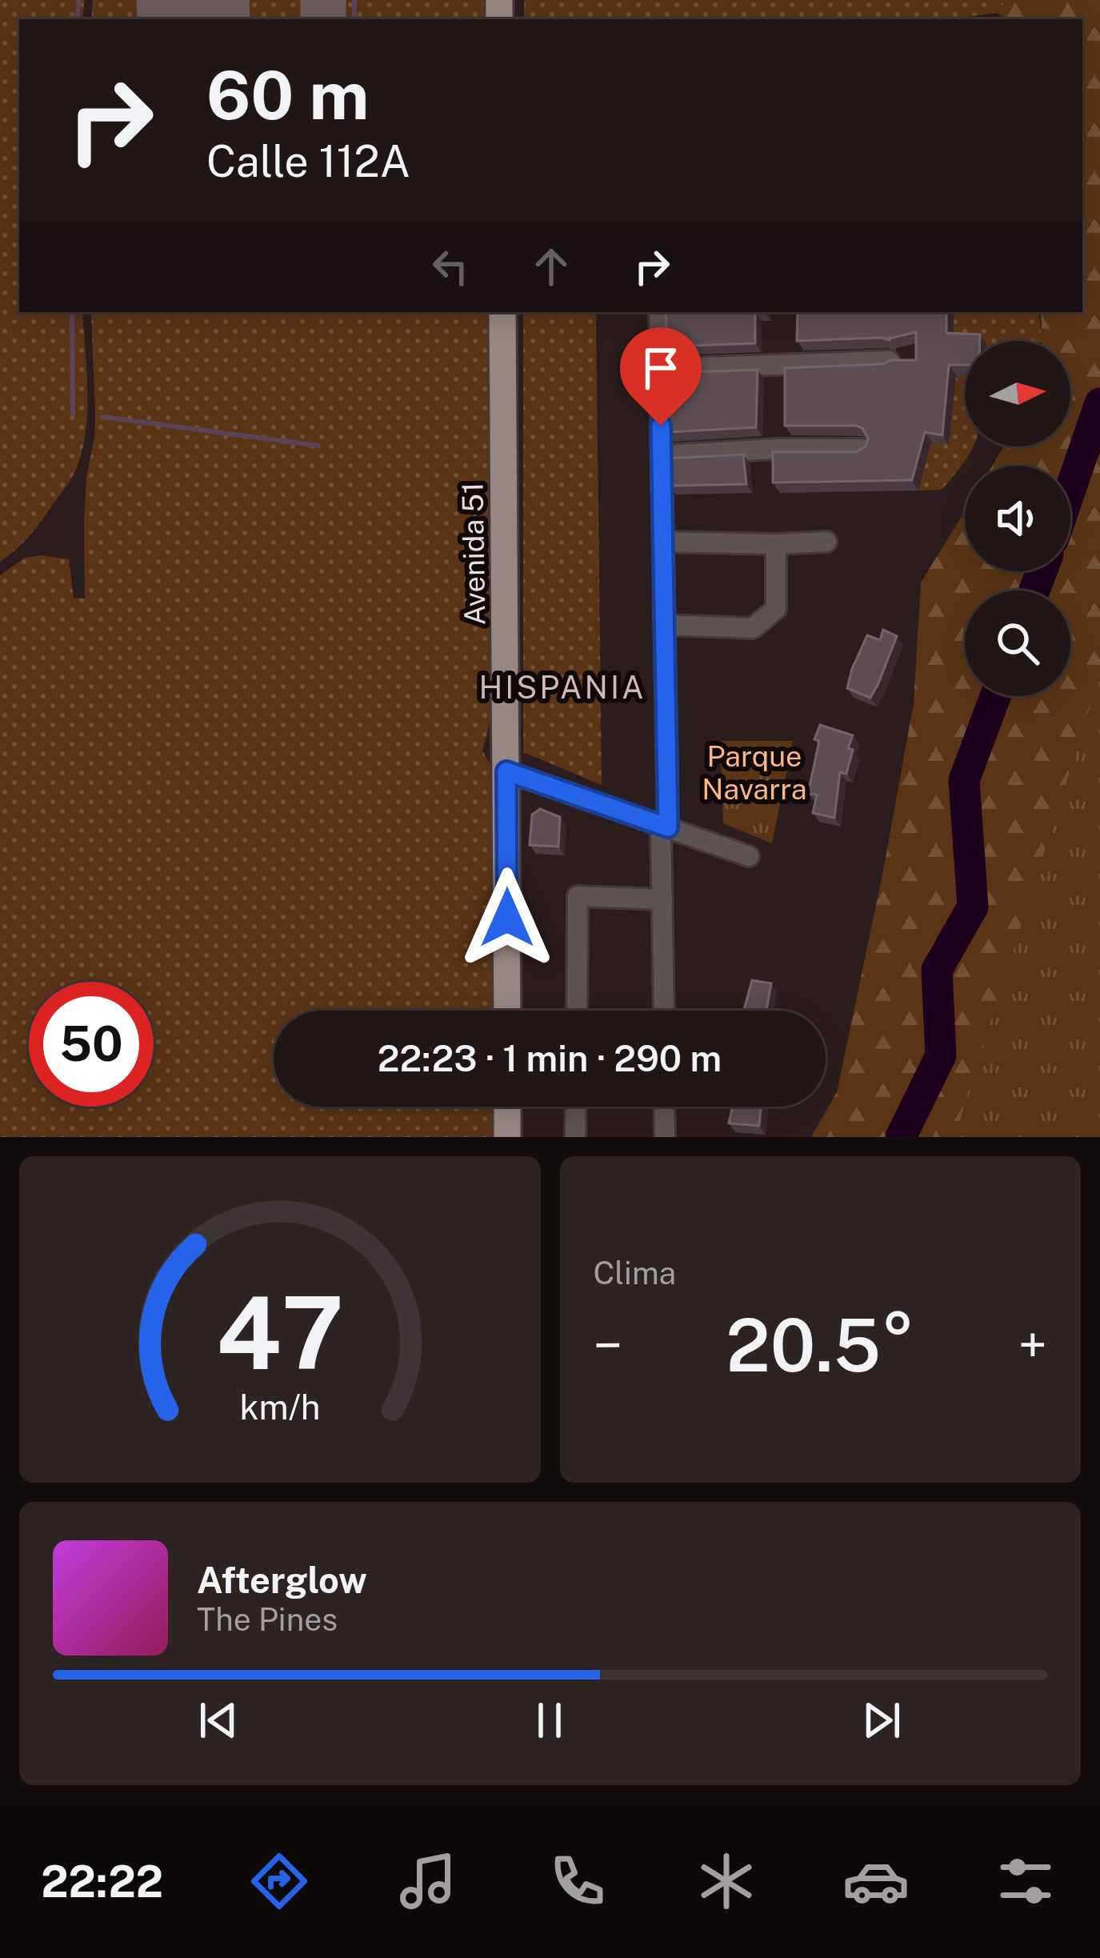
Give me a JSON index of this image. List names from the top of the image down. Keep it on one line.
{"streets":{"main road":["Avenida 51"]},"districts":["HISPANIA"],"parks":["Parque Navarra"],"north":"right","page":{"turn":["60 m","Calle 112A"],"limit":"50","trip":"22:23 · 1 min · 290 m","tile":"Clima","heat":["−","20.5°","+"],"song":["Afterglow","The Pines"],"tabs":"22:22","gauge":["47","km/h"]}}
